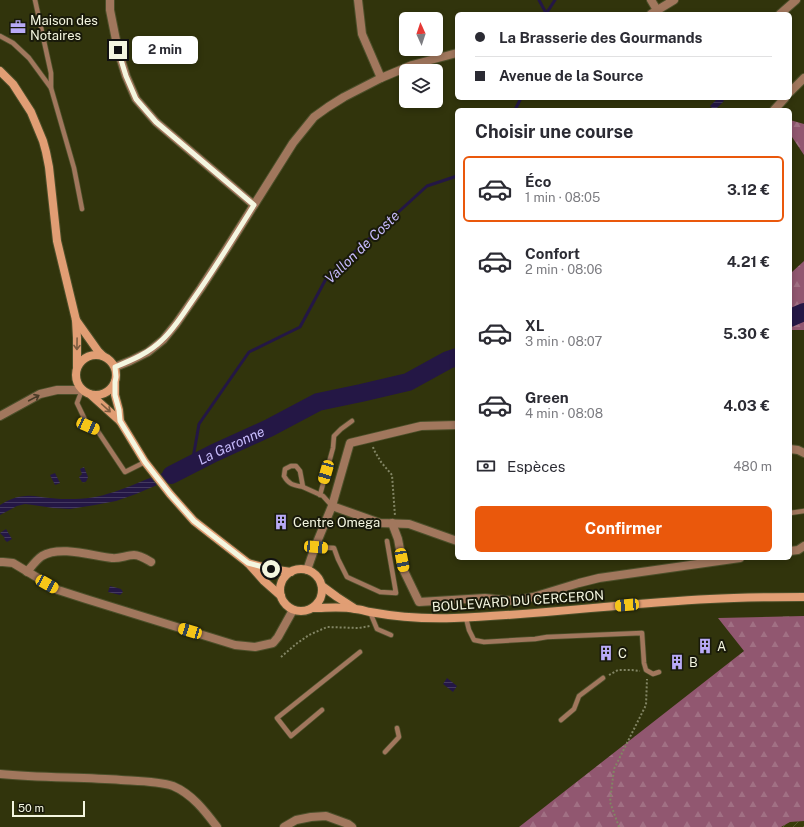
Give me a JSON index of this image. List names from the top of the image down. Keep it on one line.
{"streets":{"main road":["BOULEVARD DU CERCERON"]},"water":["Vallon de Coste","La Garonne"],"places":{"office":["Maison des Notaires"],"building":["Centre Omega","A","C","B"]},"scale_bar":"50 m","north":"top","page":{"banner":["La Brasserie des Gourmands","Avenue de la Source"],"bubble":"2 min","heading":"Choisir une course","list":[{"name":"Éco","note":"1 min · 08:05","value":"3.12 €"},{"name":"Confort","note":"2 min · 08:06","value":"4.21 €"},{"name":"XL","note":"3 min · 08:07","value":"5.30 €"},{"name":"Green","note":"4 min · 08:08","value":"4.03 €"}],"pay":["Espèces","480 m"],"buttons":"Confirmer","scale":"50 m"}}
